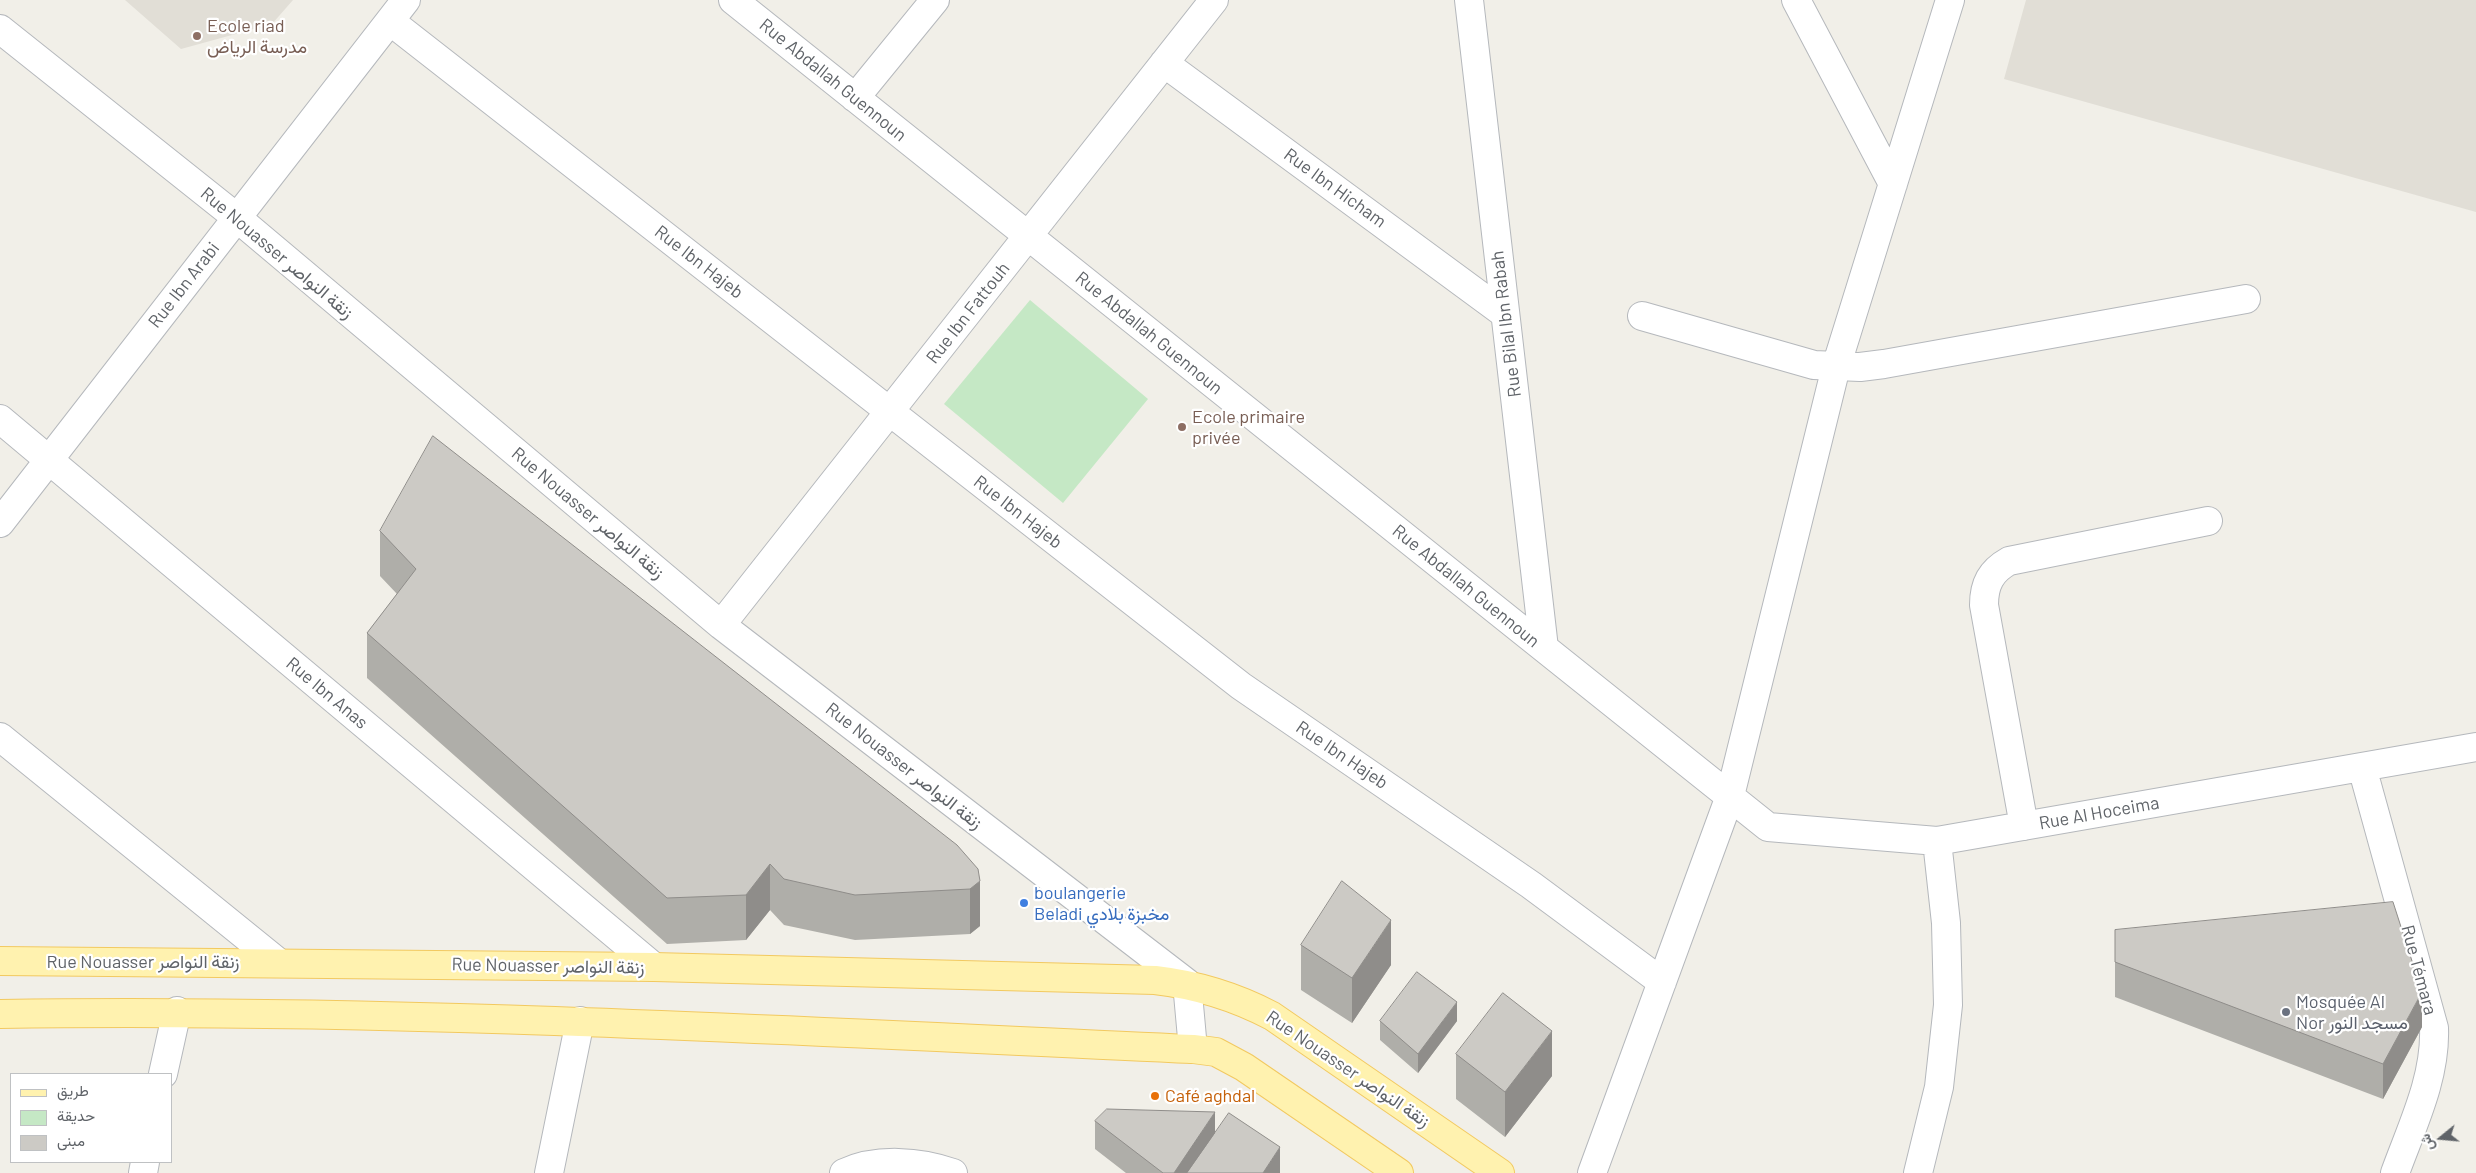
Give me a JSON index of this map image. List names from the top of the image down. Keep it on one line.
{"streets":{"main road":["Rue Nouasser زنقة النواصر"],"street":["Rue Abdallah Guennoun","Rue Ibn Hicham","Rue Ibn Hajeb","Rue Ibn Arabi","Rue Ibn Fattouh","Rue Bilal Ibn Rabah","Rue Ibn Anas","Rue Al Hoceima","Rue Témara"]},"crossings":[["Rue Abdallah Guennoun","Rue Ibn Fattouh"],["Rue Abdallah Guennoun","Rue Bilal Ibn Rabah"],["Rue Abdallah Guennoun","Rue Al Hoceima"],["Rue Ibn Hicham","Rue Ibn Fattouh"],["Rue Ibn Hicham","Rue Bilal Ibn Rabah"],["Rue Nouasser زنقة النواصر","Rue Ibn Arabi"],["Rue Nouasser زنقة النواصر","Rue Ibn Fattouh"],["Rue Nouasser زنقة النواصر","Rue Ibn Anas"],["Rue Ibn Hajeb","Rue Ibn Arabi"],["Rue Ibn Hajeb","Rue Ibn Fattouh"],["Rue Ibn Arabi","Rue Ibn Anas"],["Rue Al Hoceima","Rue Témara"]],"places":["Ecole riad مدرسة الرياض","Ecole primaire privée","boulangerie Beladi مخبزة بلادي","Mosquée Al Nor مسجد النور","Café aghdal"],"legend":["طريق","حديقة","مبنى"],"north":"left"}
